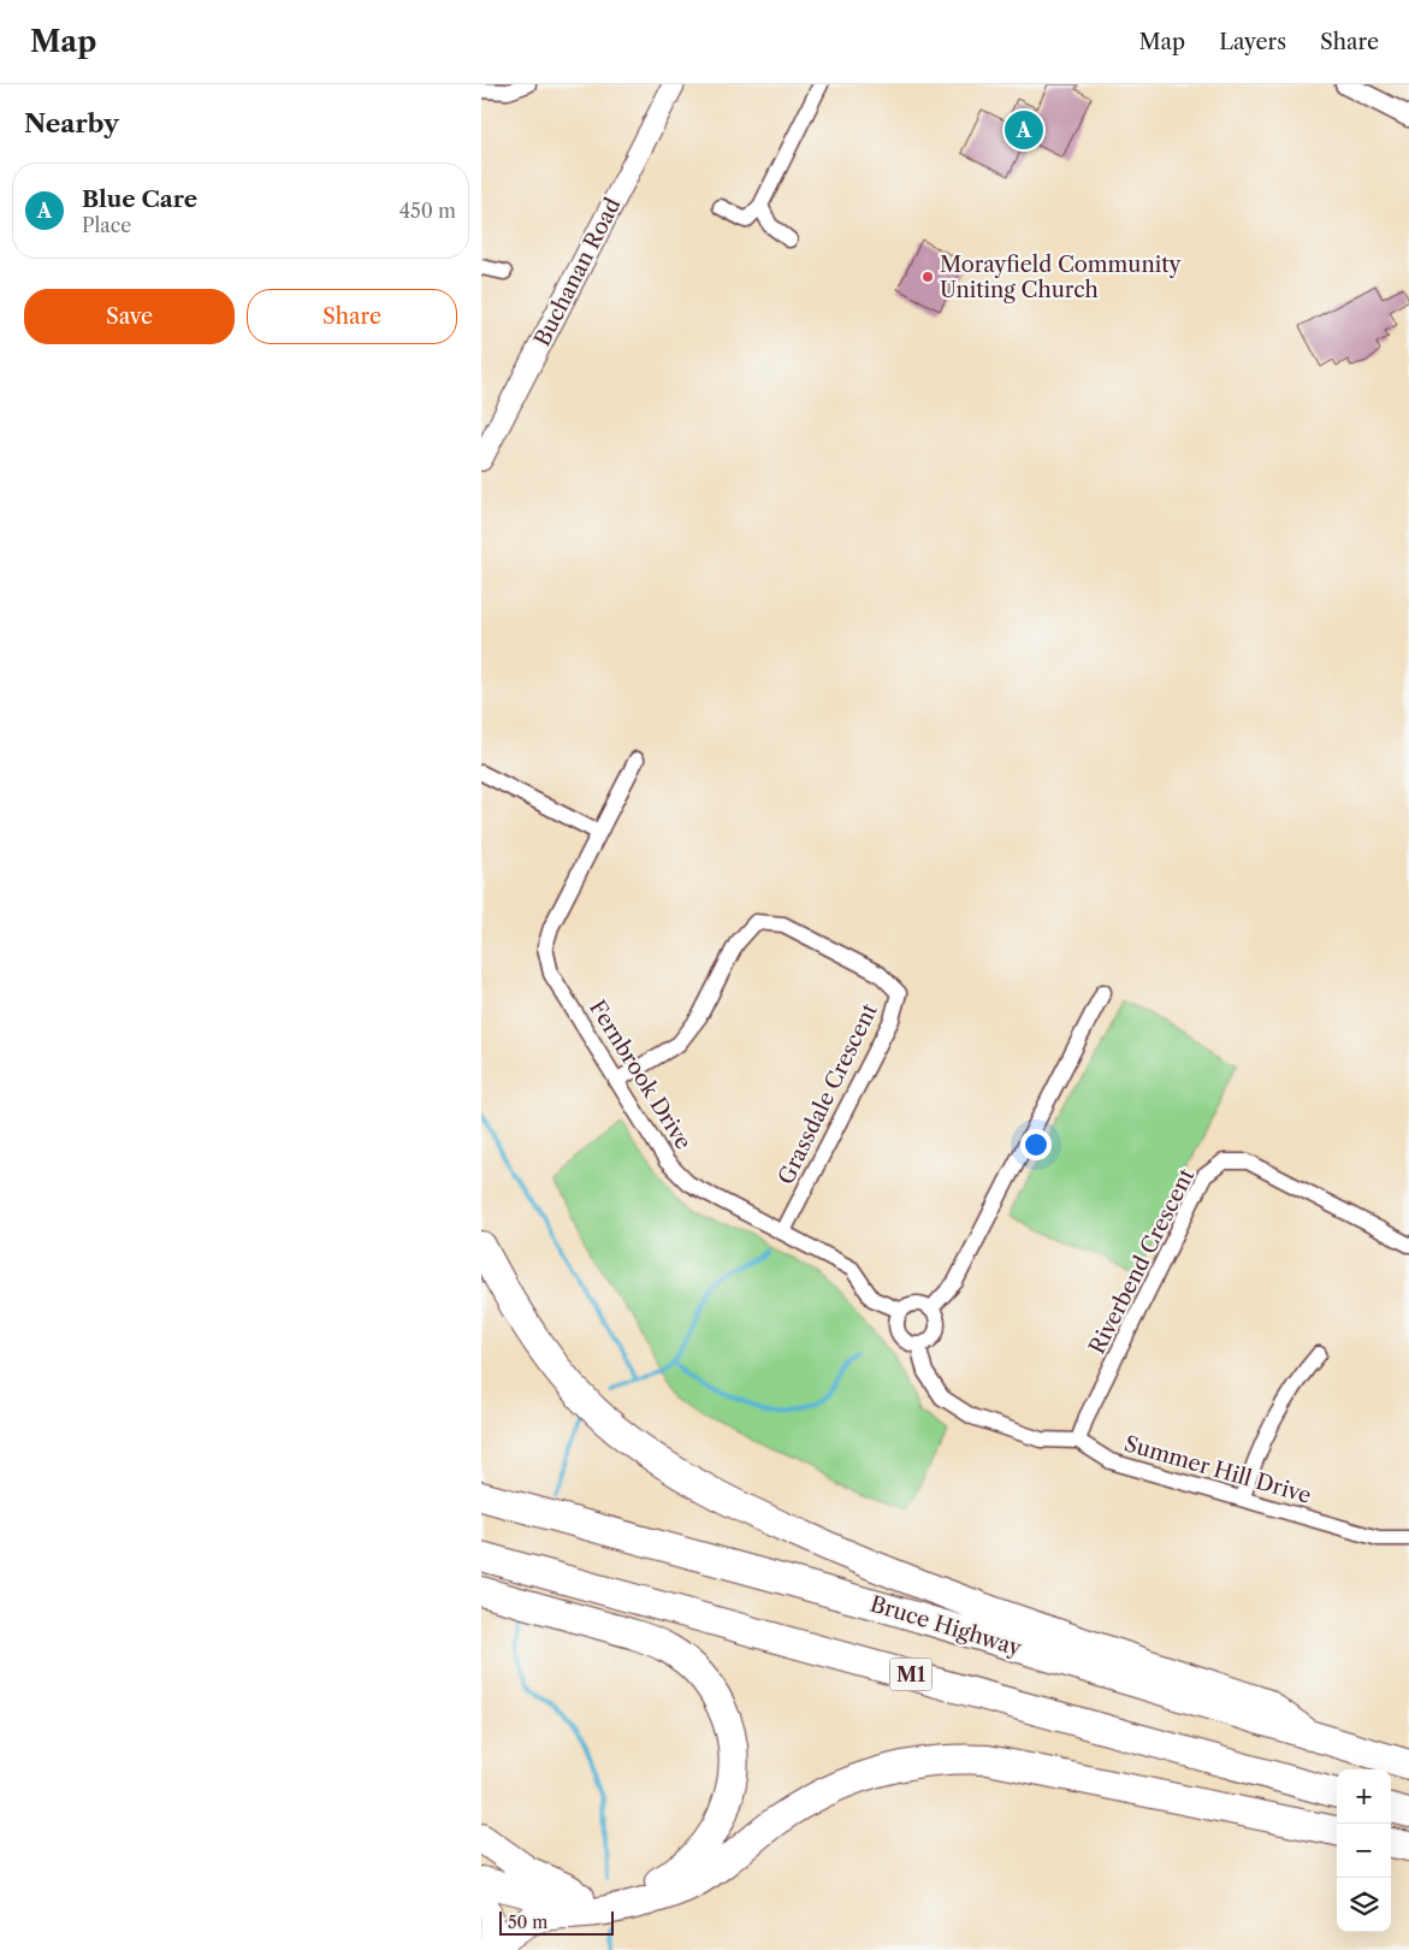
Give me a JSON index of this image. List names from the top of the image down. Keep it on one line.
{"streets":{"highway":["Bruce Highway","M1"],"main road":["Buchanan Road"],"street":["Fernbrook Drive","Grassdale Crescent","Riverbend Crescent","Summer Hill Drive"]},"crossings":[["Fernbrook Drive","Grassdale Crescent"],["Riverbend Crescent","Summer Hill Drive"]],"places":["Morayfield Community Uniting Church"],"scale_bar":"50 m","page":{"header":"Map","nav":["Map","Layers","Share"],"heading":"Nearby","pins":"A","list":[{"mark":"A","name":"Blue Care","note":"Place","value":"450 m"}],"buttons":["Save","Share"],"map_buttons":["+","−"],"scale":"50 m"}}
